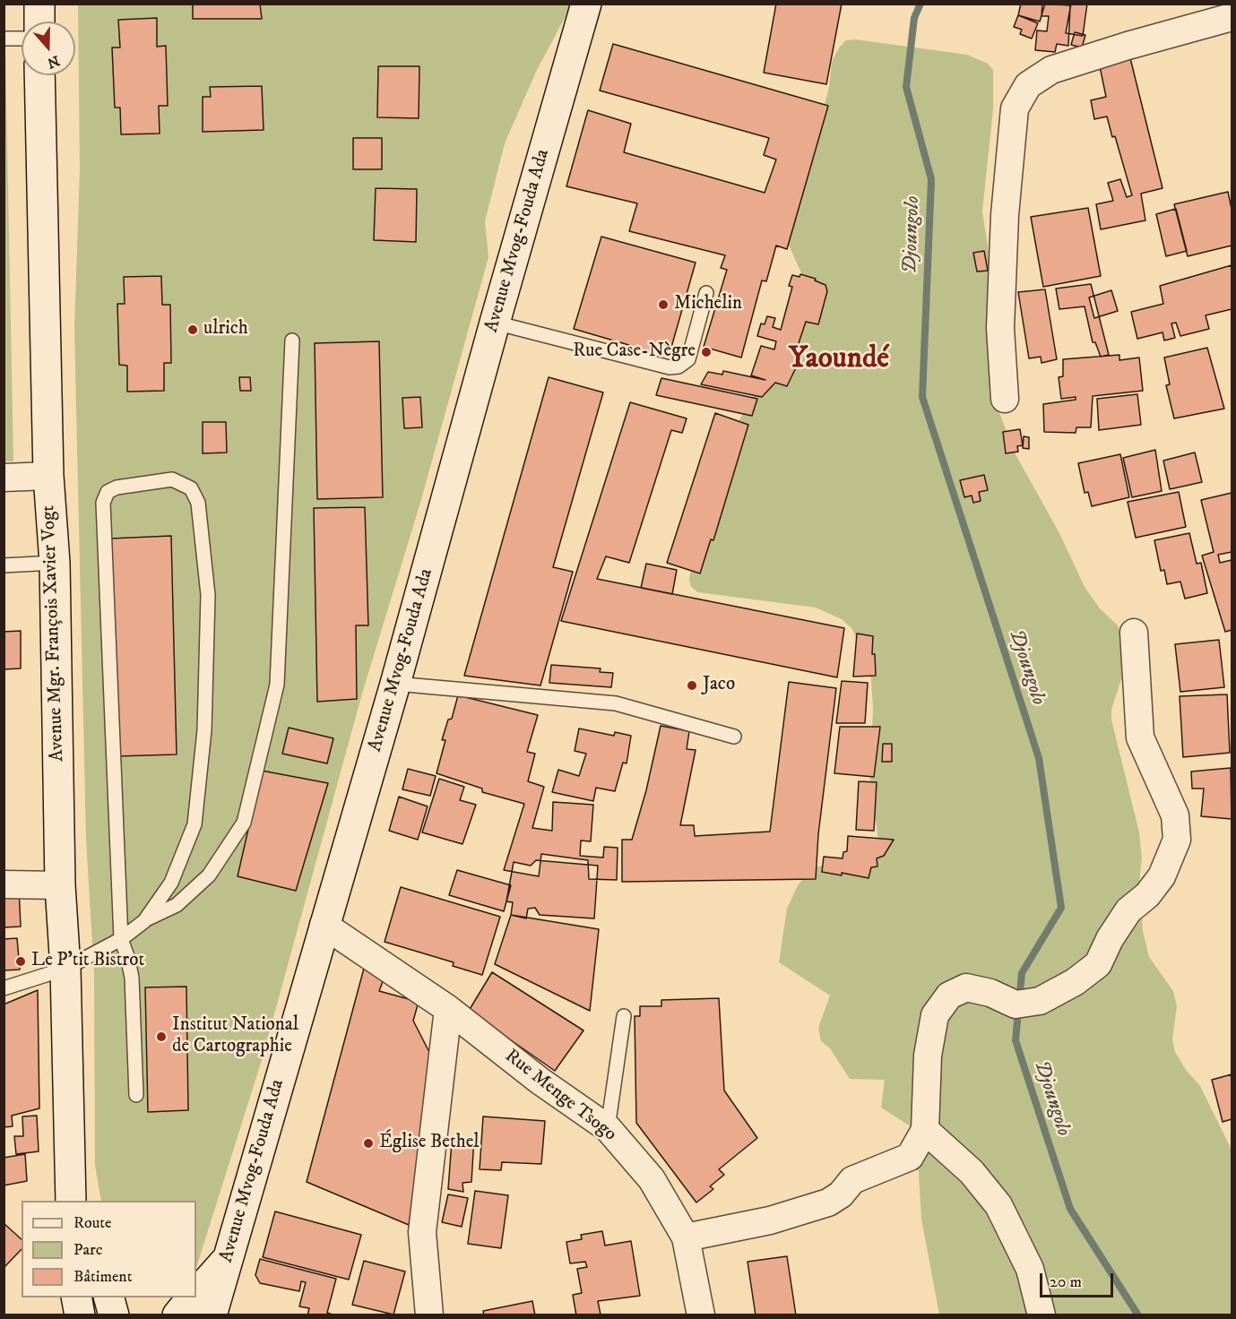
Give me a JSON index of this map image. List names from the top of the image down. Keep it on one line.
{"streets":{"main road":["Avenue Mvog-Fouda Ada","Avenue Mgr. François Xavier Vogt"],"street":["Rue Menge Tsogo"]},"crossings":[["Avenue Mvog-Fouda Ada","Rue Menge Tsogo"]],"districts":["Yaoundé"],"water":["Djoungolo"],"places":["Michelin","ulrich","Rue Case-Nègre","Jaco","Le P'tit Bistrot","Institut National de Cartographie","Église Bethel"],"legend":["Route","Parc","Bâtiment"],"scale_bar":"20 m","north":"bottom"}
